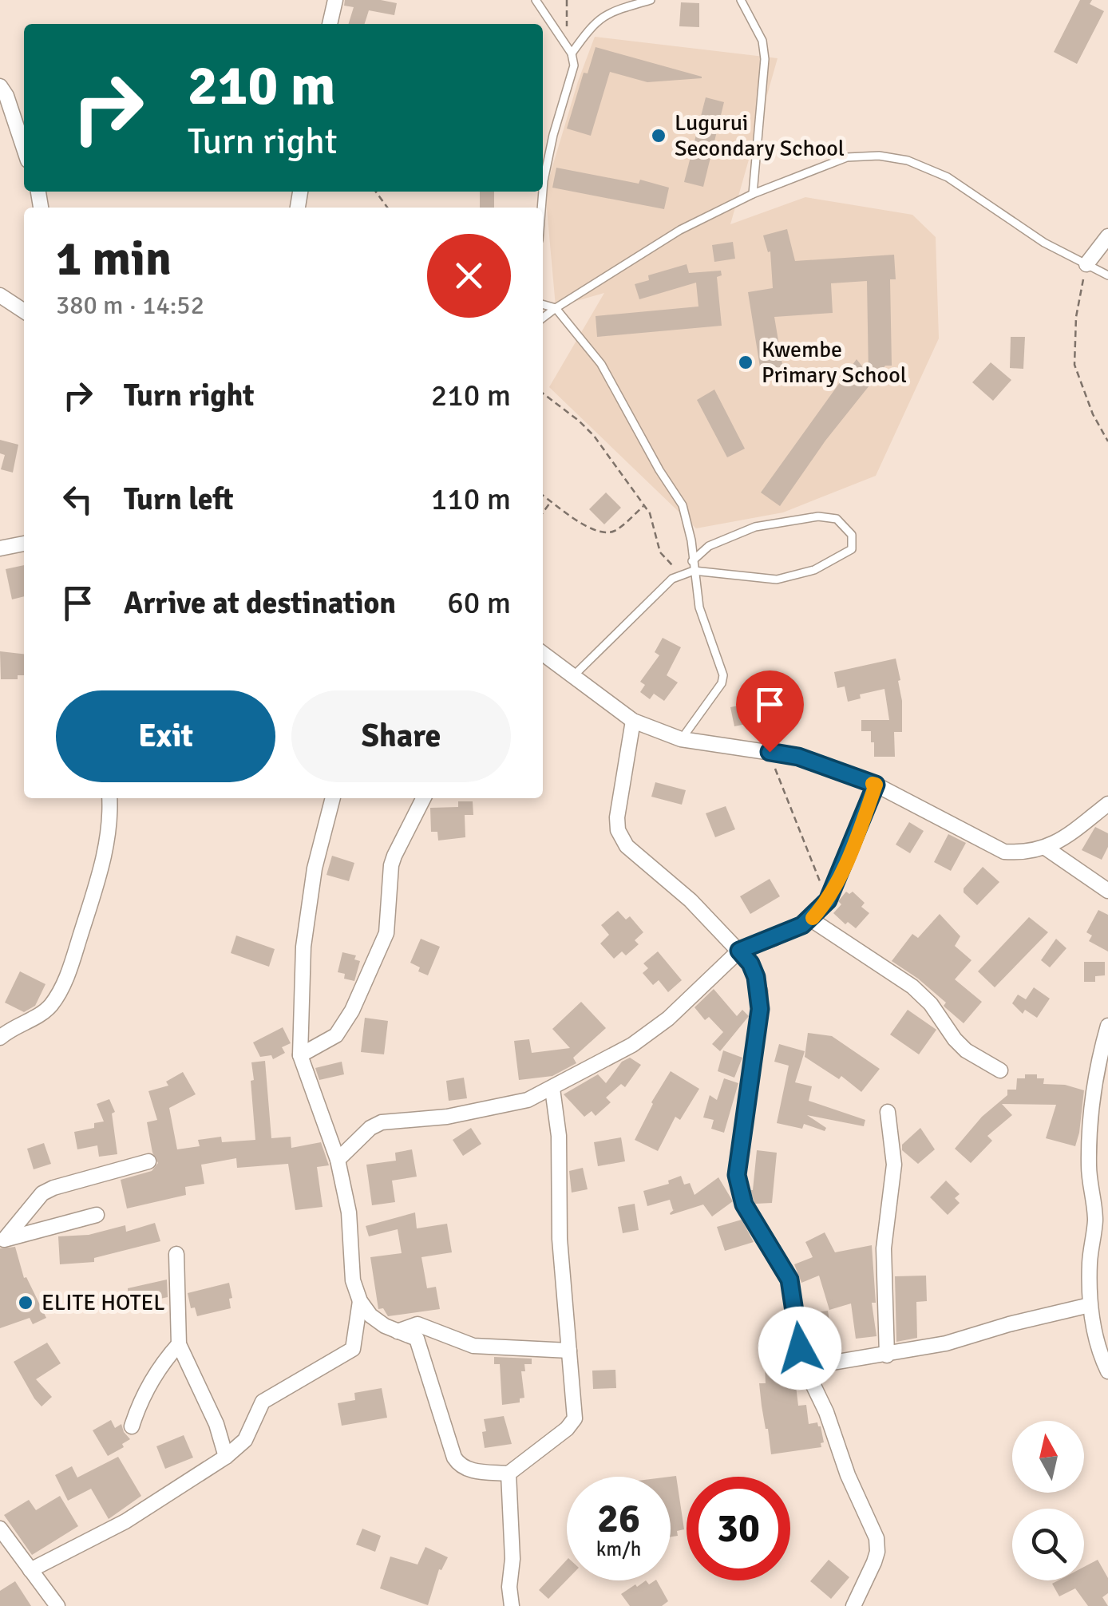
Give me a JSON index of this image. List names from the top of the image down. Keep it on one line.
{"places":["Lugurui Secondary School","Kwembe Primary School","ELITE HOTEL"],"north":"top","page":{"turn":["210 m","Turn right"],"heading":["1 min","380 m · 14:52"],"list":[{"name":"Turn right","value":"210 m"},{"name":"Turn left","value":"110 m"},{"name":"Arrive at destination","value":"60 m"}],"buttons":["Exit","Share"],"speed":"26 km/h","limit":"30"}}
